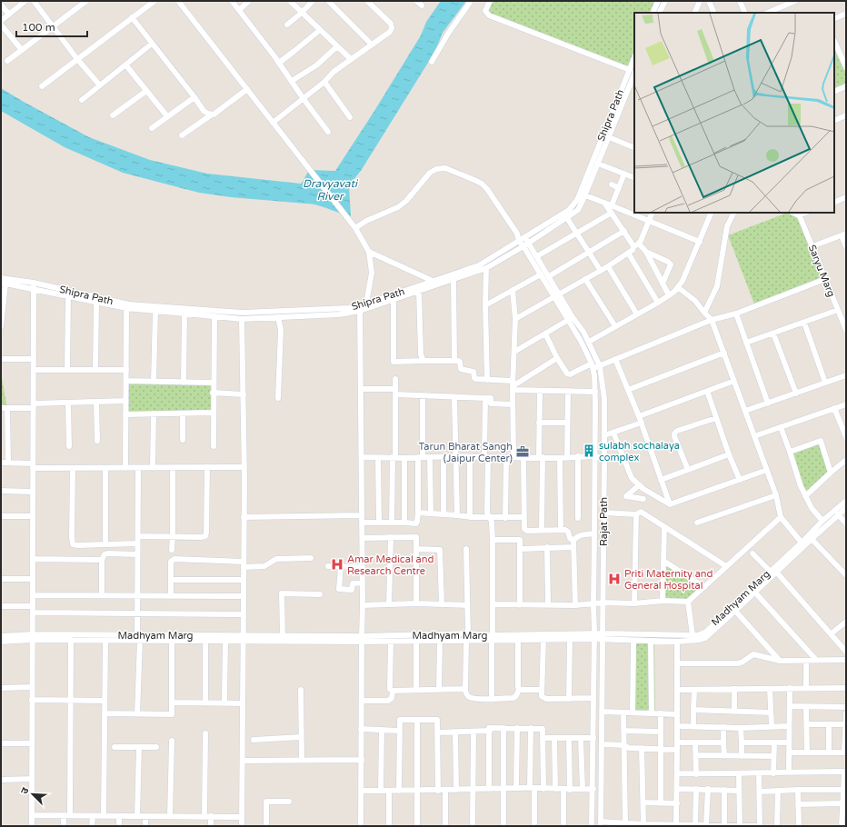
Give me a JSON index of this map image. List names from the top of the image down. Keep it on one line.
{"streets":{"street":["Shipra Path","Saryu Marg","Rajat Path","Madhyam Marg"]},"crossings":[["Shipra Path","Rajat Path"],["Rajat Path","Madhyam Marg"]],"water":["Dravyavati River"],"places":{"building":["sulabh sochalaya complex"],"office":["Tarun Bharat Sangh (Jaipur Center)"],"hospital":["Amar Medical and Research Centre","Priti Maternity and General Hospital"]},"scale_bar":"100 m","north":"top left"}
